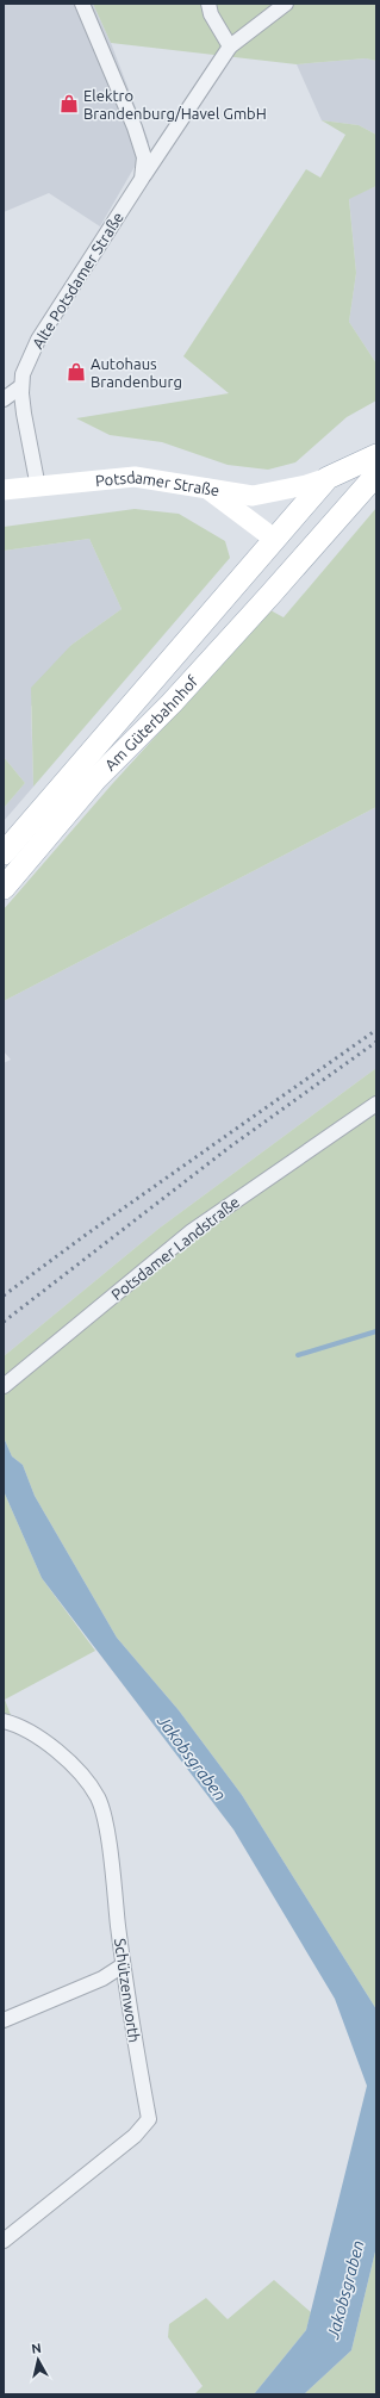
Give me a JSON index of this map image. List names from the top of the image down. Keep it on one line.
{"streets":{"main road":["Am Güterbahnhof"],"street":["Alte Potsdamer Straße","Potsdamer Straße","Potsdamer Landstraße","Schützenworth"]},"crossings":[["Alte Potsdamer Straße","Potsdamer Straße"],["Potsdamer Straße","Am Güterbahnhof"]],"water":["Jakobsgraben"],"places":{"shop":["Elektro Brandenburg/Havel GmbH","Autohaus Brandenburg"]},"north":"top"}
